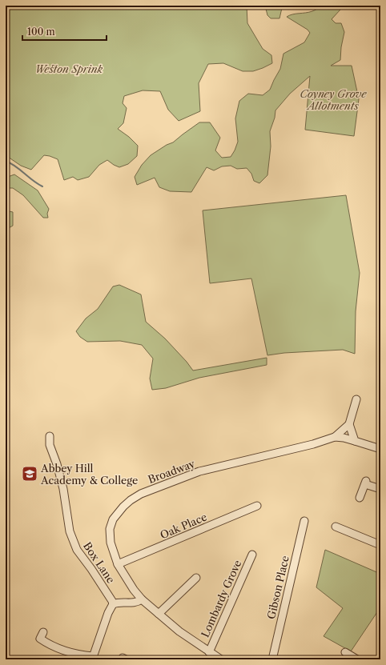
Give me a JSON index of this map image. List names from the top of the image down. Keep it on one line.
{"streets":{"street":["Broadway","Oak Place","Box Lane","Gibson Place","Lombardy Grove"]},"crossings":[["Broadway","Oak Place"],["Broadway","Lombardy Grove"]],"parks":["Weston Sprink","Coyney Grove Allotments"],"places":{"school or university":["Abbey Hill Academy & College"]},"scale_bar":"100 m"}
